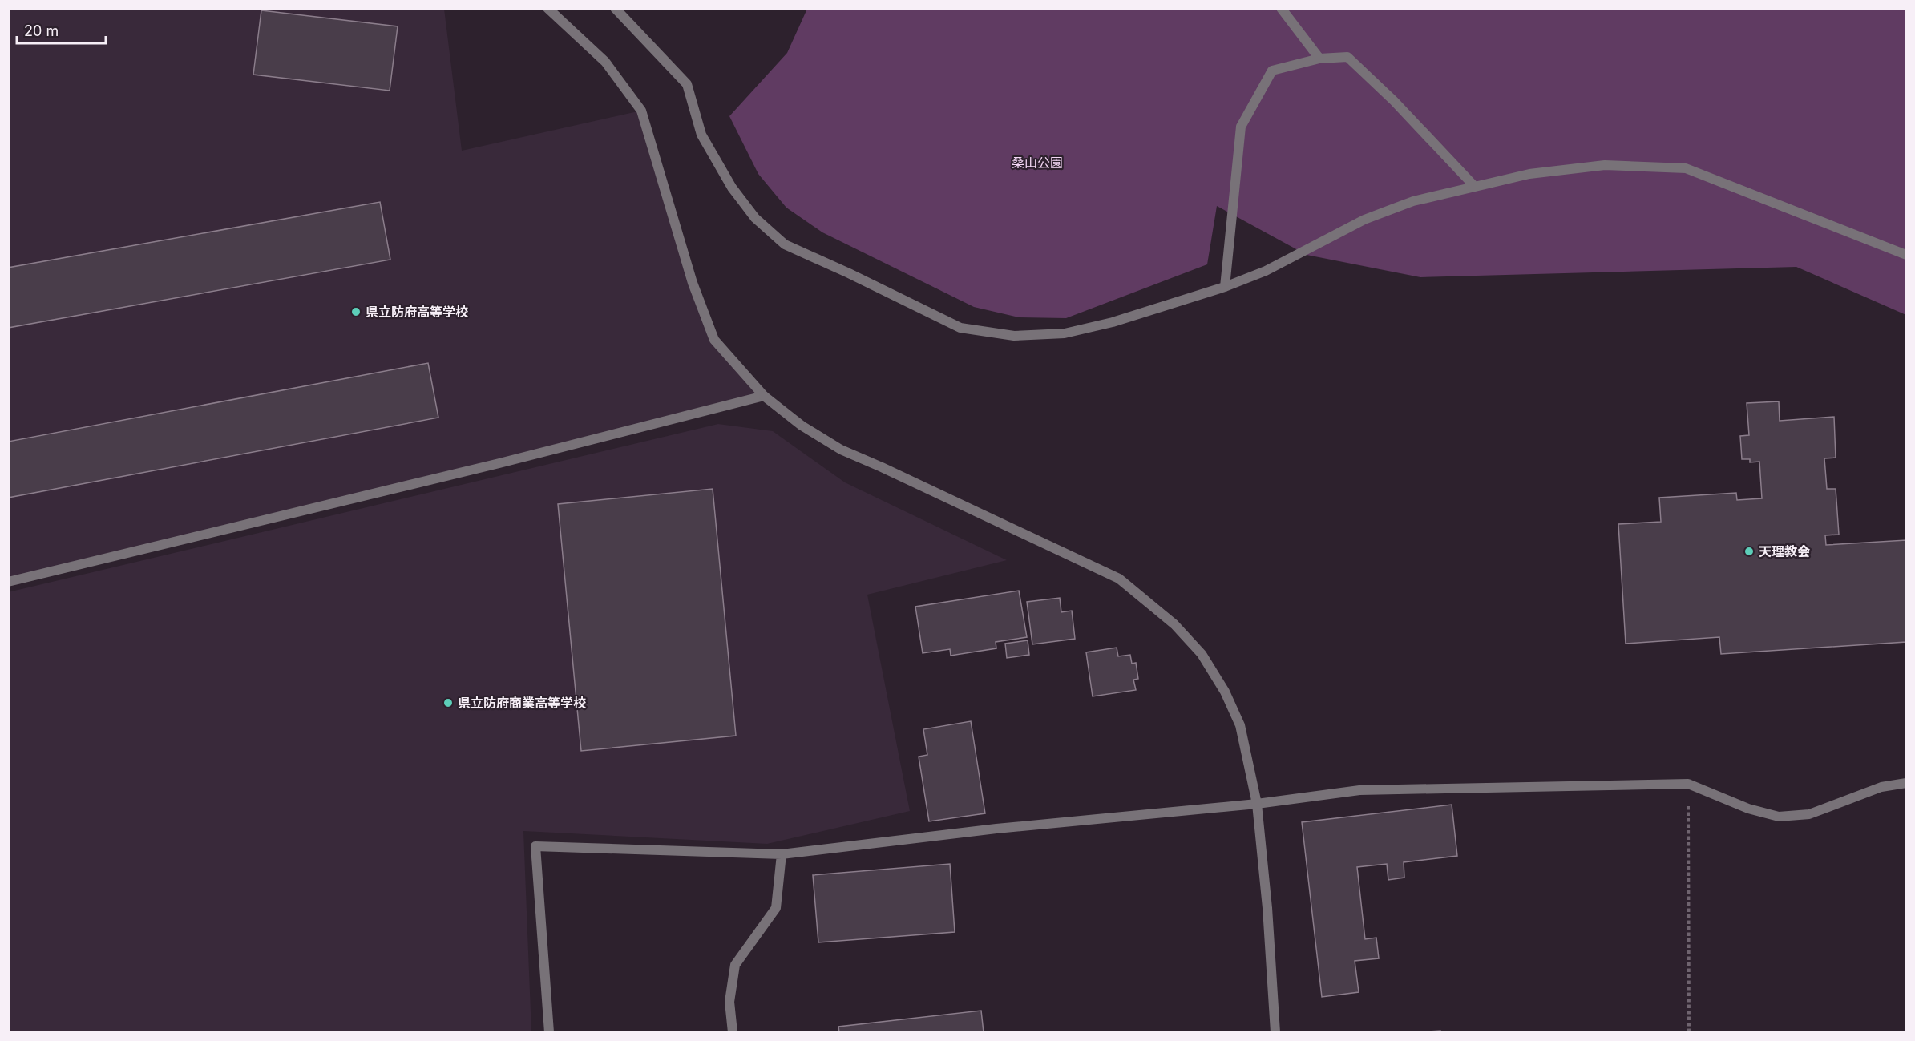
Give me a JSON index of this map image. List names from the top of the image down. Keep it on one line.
{"parks":["桑山公園"],"places":["県立防府高等学校","天理教会","県立防府商業高等学校"],"scale_bar":"20 m"}
